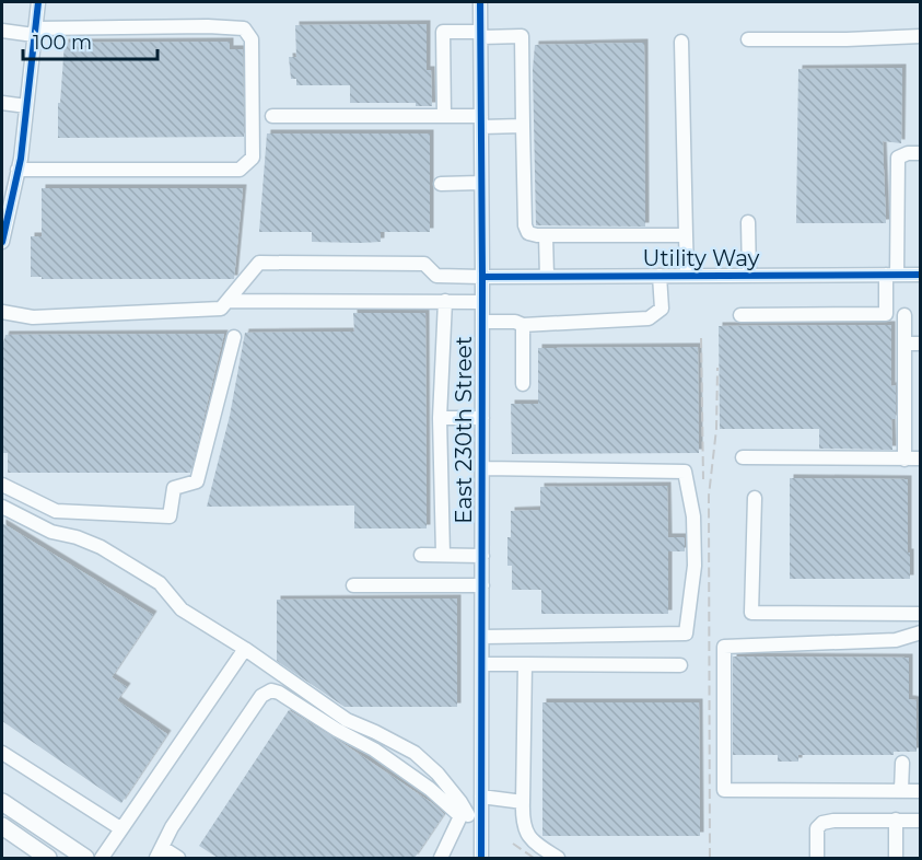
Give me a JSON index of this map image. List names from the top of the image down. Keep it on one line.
{"streets":{"street":["Utility Way","East 230th Street"]},"crossings":[["Utility Way","East 230th Street"]],"scale_bar":"100 m"}
